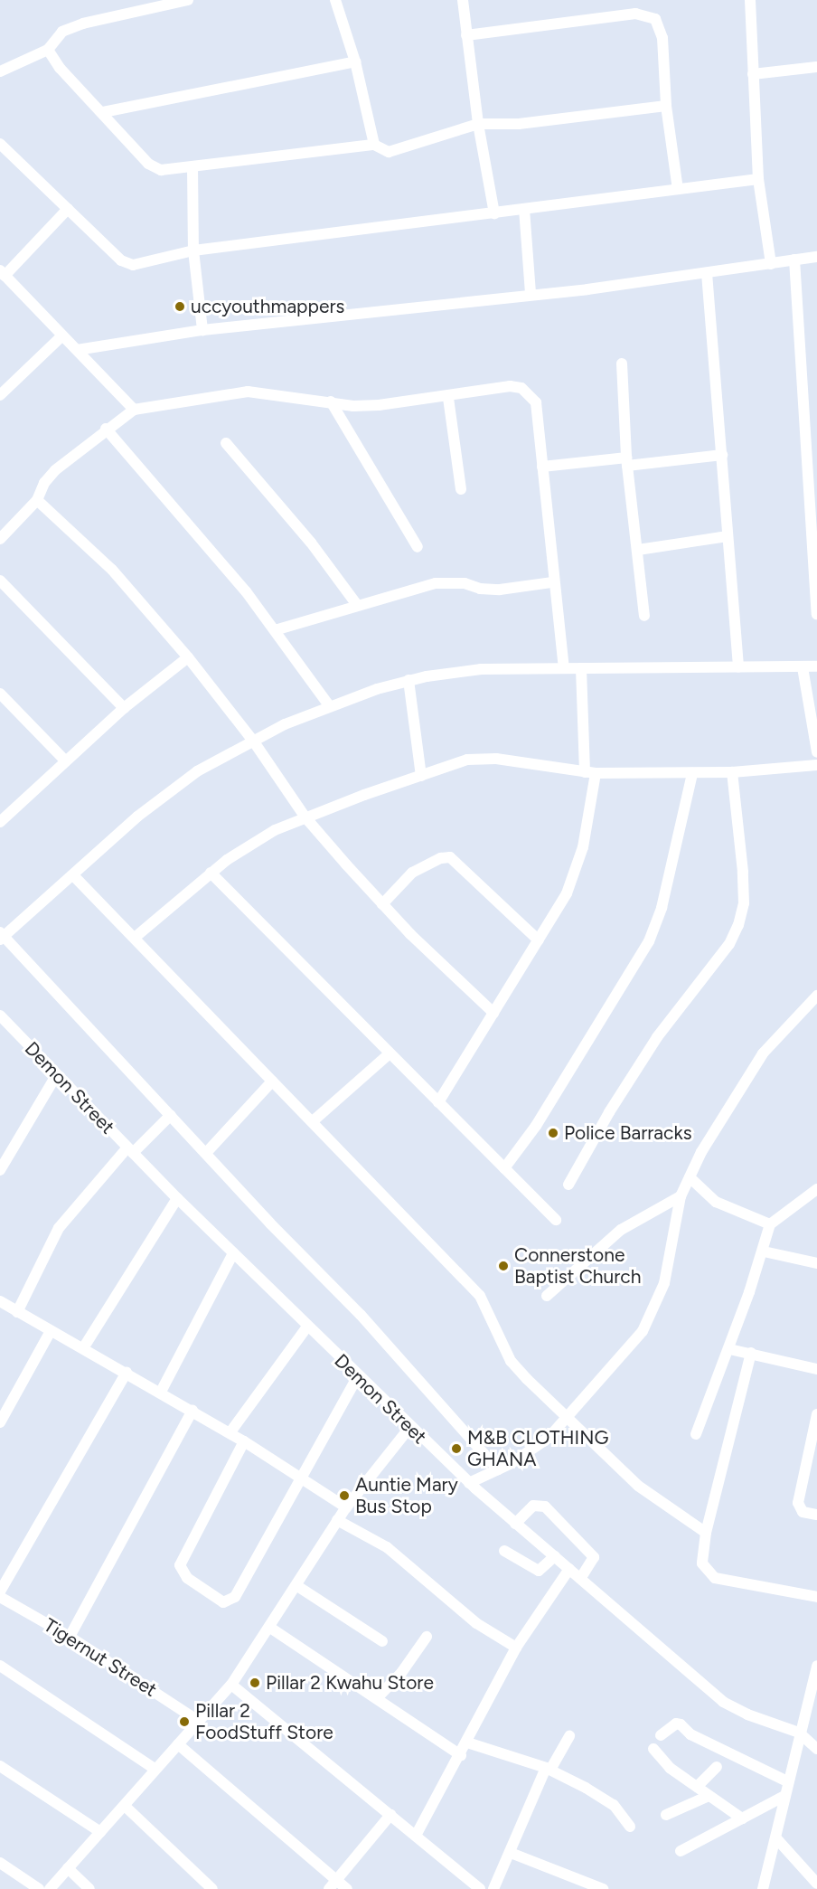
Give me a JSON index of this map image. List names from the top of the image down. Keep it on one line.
{"streets":{"street":["Demon Street","Tigernut Street"]},"places":["uccyouthmappers","Police Barracks","Connerstone Baptist Church","M&B CLOTHING GHANA","Auntie Mary Bus Stop","Pillar 2 Kwahu Store","Pillar 2 FoodStuff Store"]}
